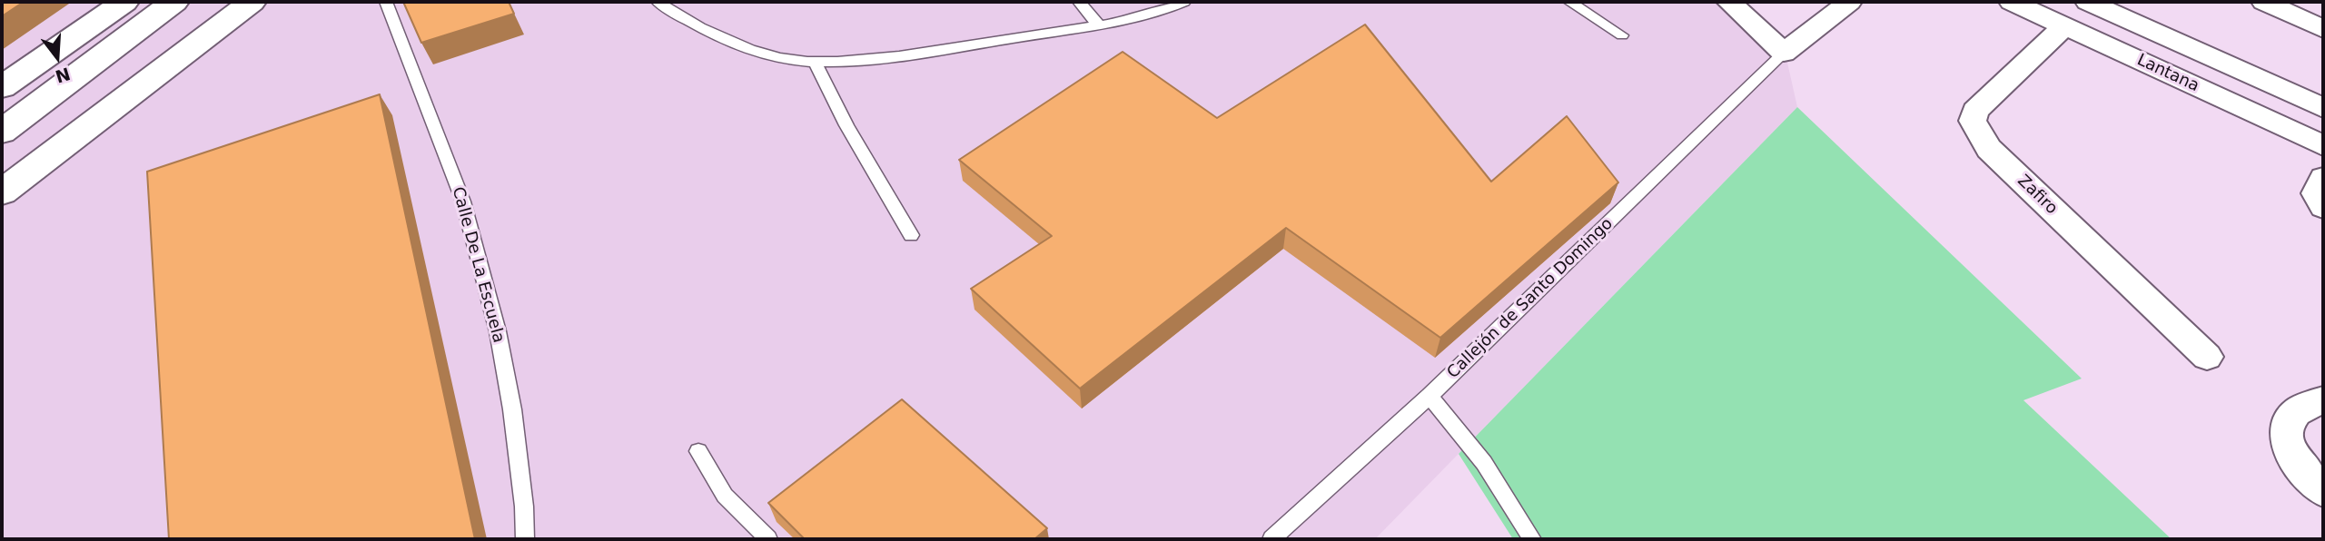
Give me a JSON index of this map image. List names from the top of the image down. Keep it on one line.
{"streets":{"street":["Lantana","Zafiro"],"lane":["Calle De La Escuela","Callejón de Santo Domingo"]},"crossings":[["Lantana","Zafiro"]],"north":"bottom"}
